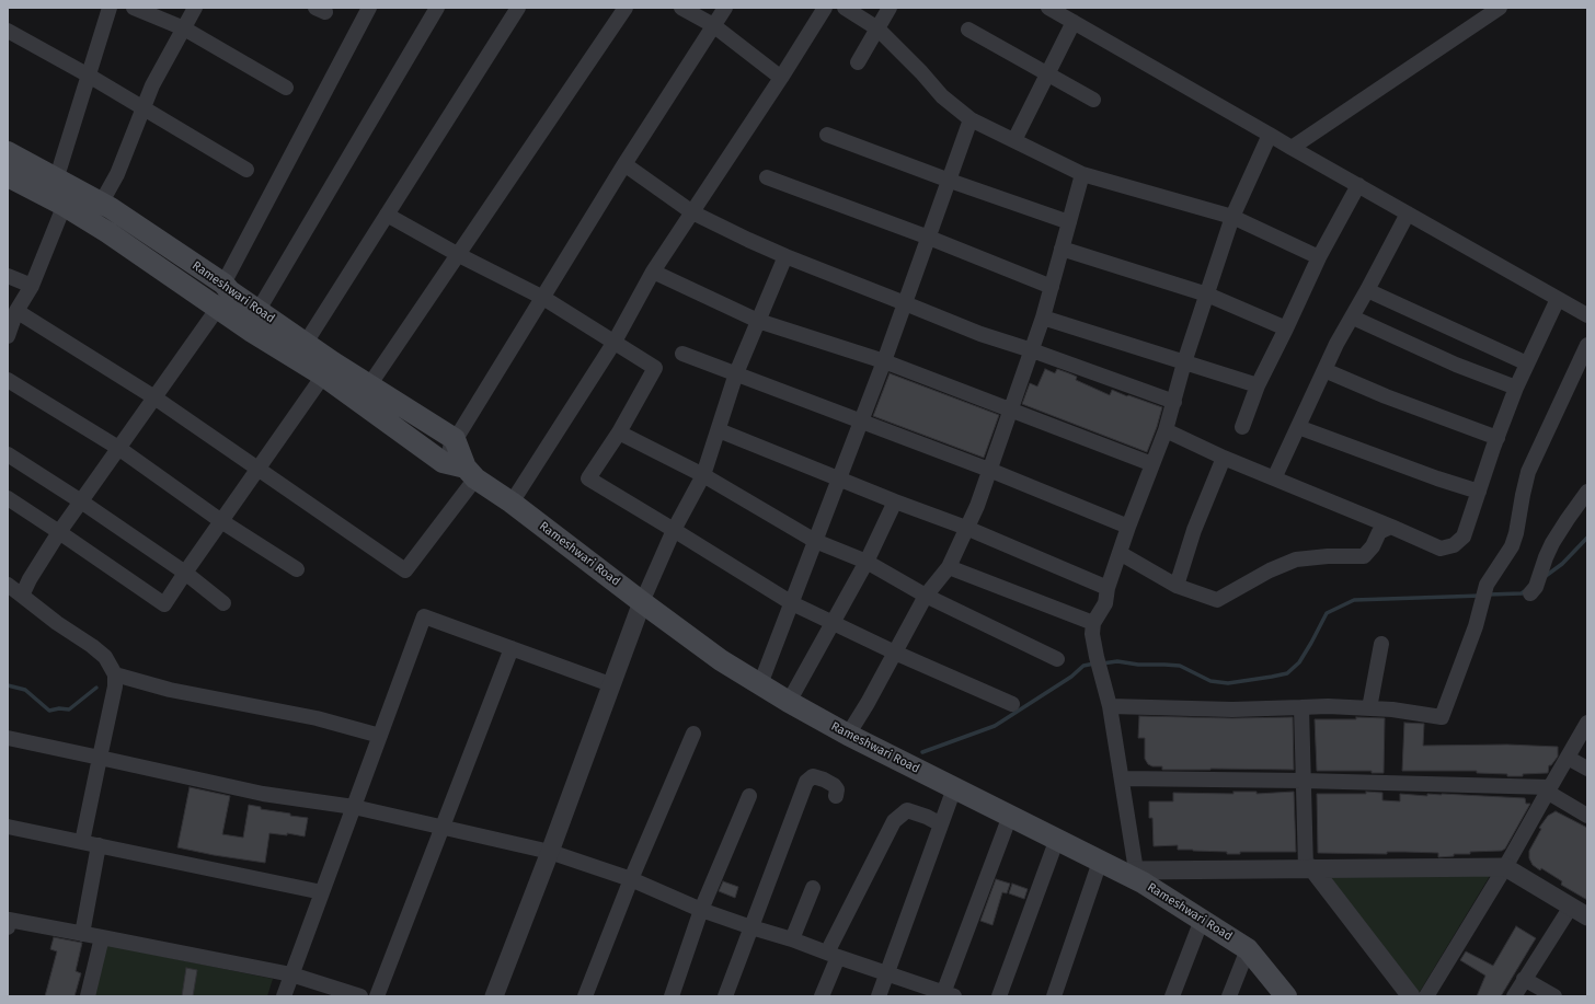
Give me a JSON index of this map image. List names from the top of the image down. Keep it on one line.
{"streets":{"main road":["Rameshwari Road"]}}
